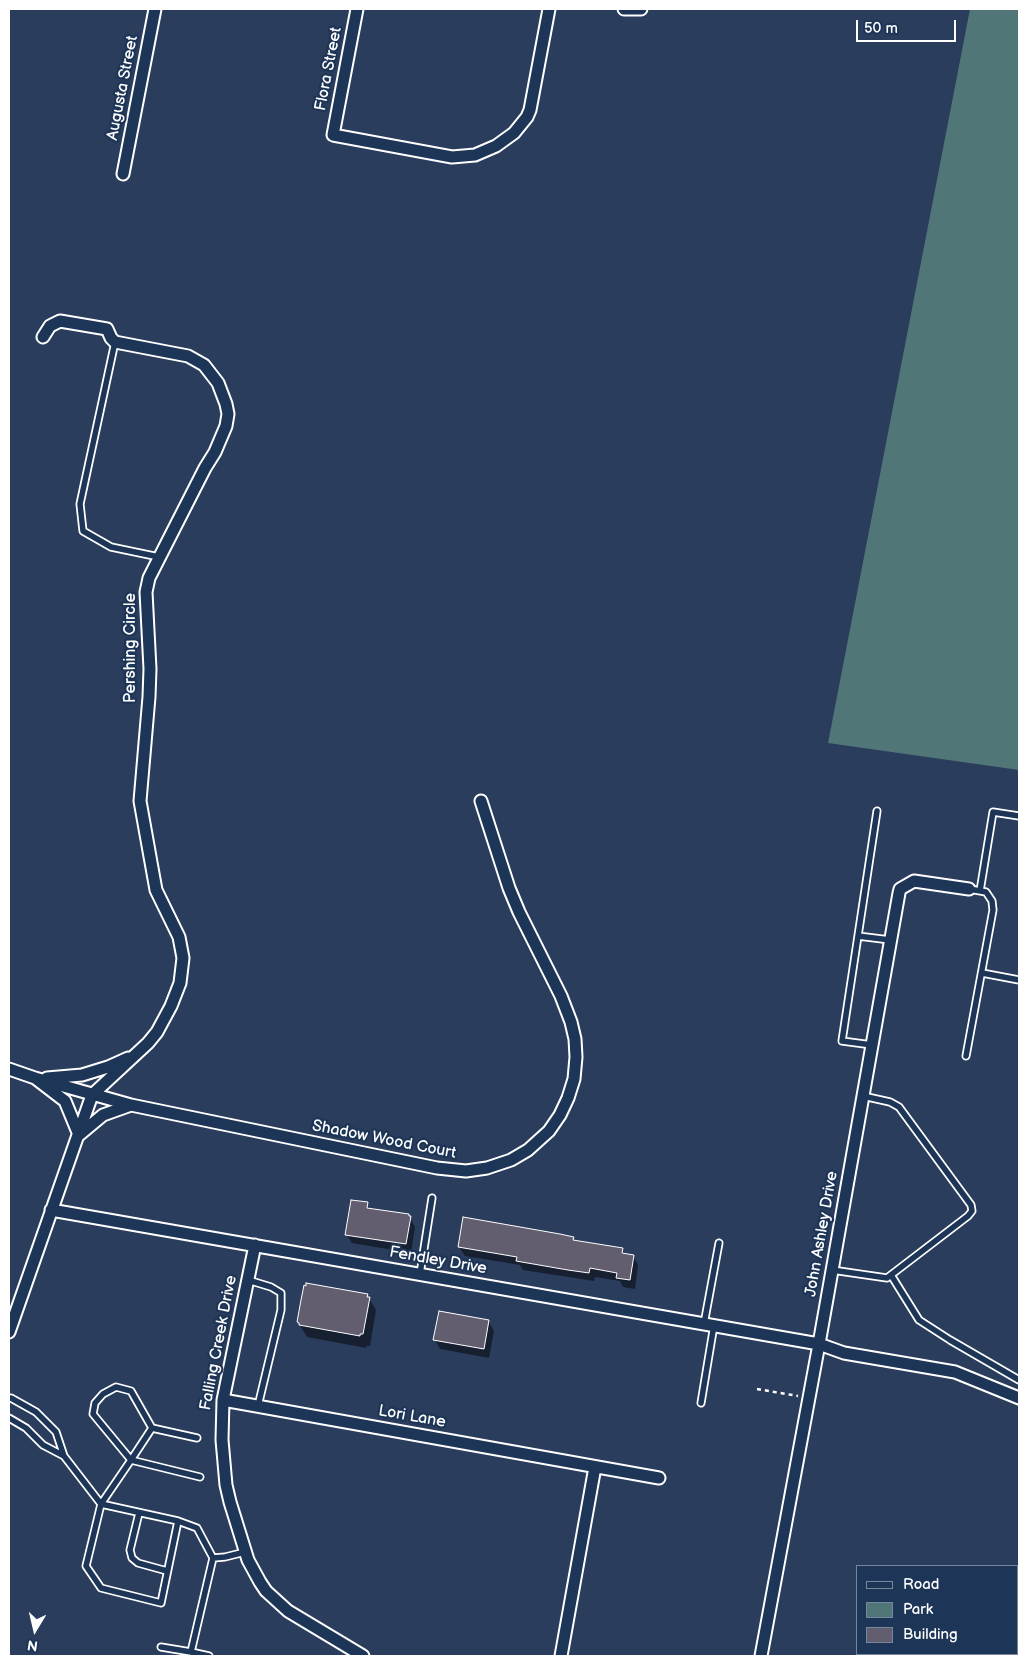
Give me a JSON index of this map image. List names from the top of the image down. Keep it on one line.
{"streets":{"street":["Flora Street","Augusta Street","Pershing Circle","Shadow Wood Court","John Ashley Drive","Fendley Drive","Falling Creek Drive","Lori Lane"]},"crossings":[["Pershing Circle","Shadow Wood Court"],["Pershing Circle","Fendley Drive"],["John Ashley Drive","Fendley Drive"],["Fendley Drive","Falling Creek Drive"],["Falling Creek Drive","Lori Lane"]],"legend":["Road","Park","Building"],"scale_bar":"50 m","north":"bottom"}
